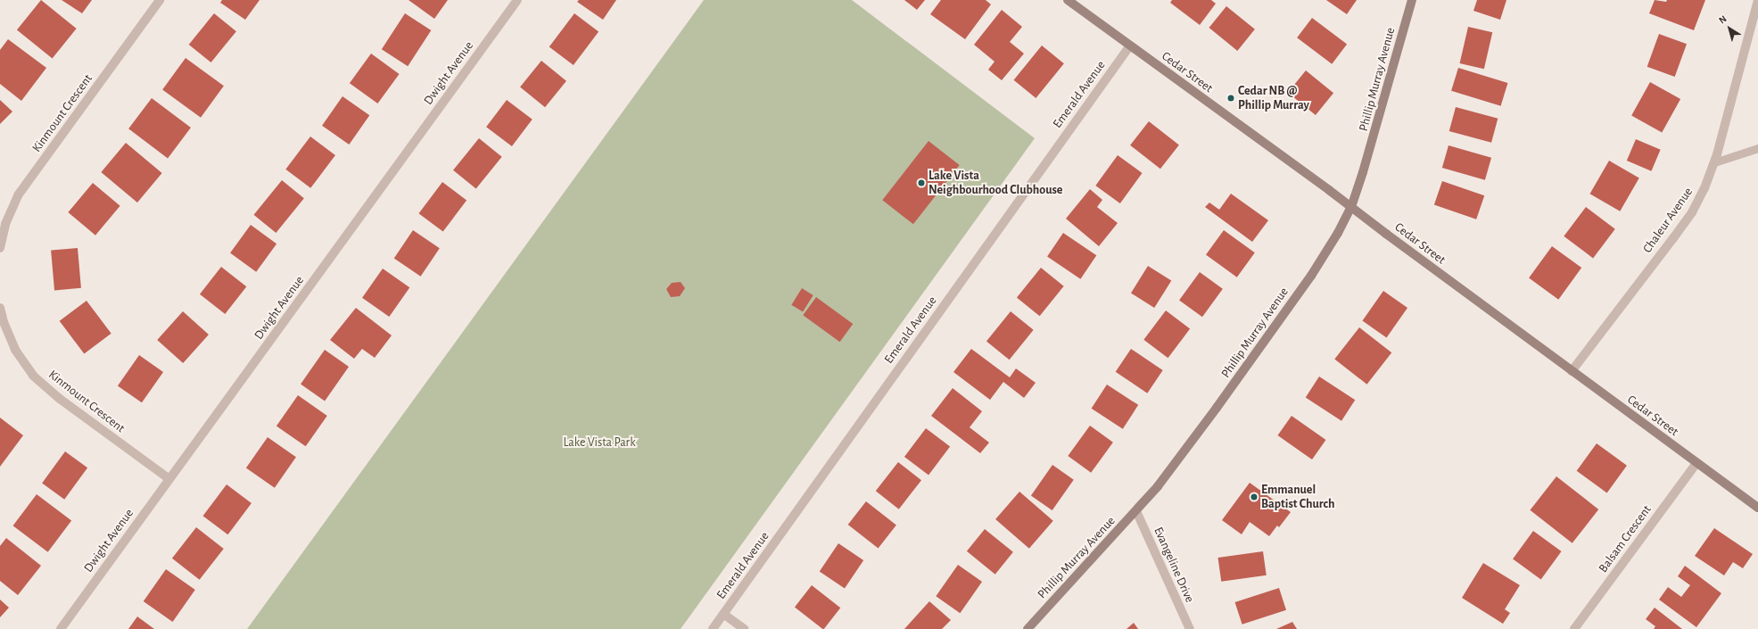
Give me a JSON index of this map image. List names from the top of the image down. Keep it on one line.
{"streets":{"street":["Cedar Street","Dwight Avenue","Phillip Murray Avenue","Emerald Avenue","Kinmount Crescent","Chaleur Avenue","Balsam Crescent","Evangeline Drive"]},"crossings":[["Cedar Street","Phillip Murray Avenue"],["Cedar Street","Emerald Avenue"],["Cedar Street","Chaleur Avenue"],["Cedar Street","Balsam Crescent"],["Dwight Avenue","Kinmount Crescent"],["Phillip Murray Avenue","Evangeline Drive"]],"parks":["Lake Vista Park"],"places":["Cedar NB @ Phillip Murray","Lake Vista Neighbourhood Clubhouse","Emmanuel Baptist Church"],"north":"top left"}
